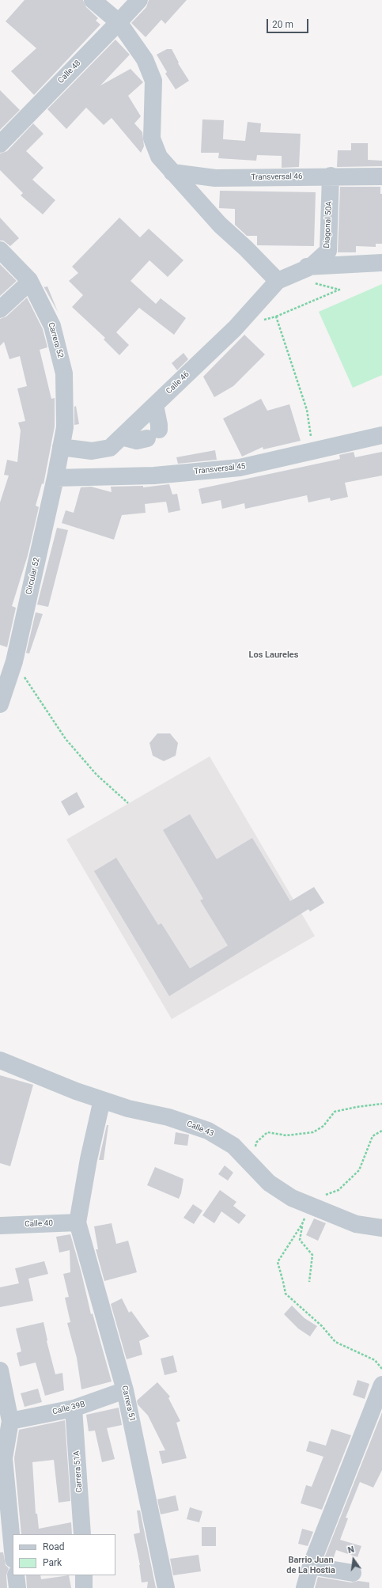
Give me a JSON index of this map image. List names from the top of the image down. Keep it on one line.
{"streets":{"street":["Calle 48","Transversal 46","Diagonal 50A","Carrera 52","Calle 46","Transversal 45","Circular 52","Calle 43","Calle 40","Carrera 51","Calle 39B","Carrera 51A"]},"crossings":[["Transversal 46","Diagonal 50A"],["Carrera 52","Calle 46"],["Carrera 52","Circular 52"],["Calle 46","Circular 52"],["Transversal 45","Circular 52"],["Calle 40","Carrera 51"],["Carrera 51","Calle 39B"],["Calle 39B","Carrera 51A"]],"districts":["Los Laureles","Barrio Juan de La Hostia"],"legend":["Road","Park"],"scale_bar":"20 m","north":"top"}
